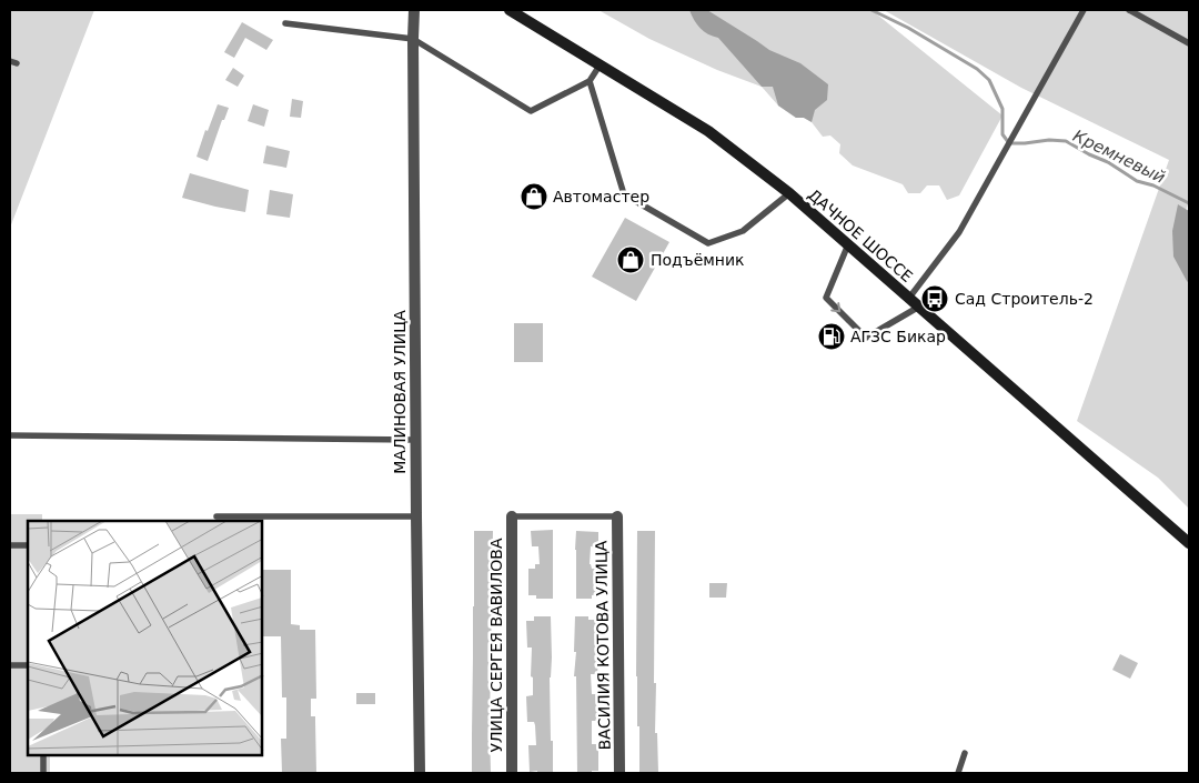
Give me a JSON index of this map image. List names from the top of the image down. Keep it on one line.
{"streets":{"main road":["ДАЧНОЕ ШОССЕ"],"street":["МАЛИНОВАЯ УЛИЦА","УЛИЦА СЕРГЕЯ ВАВИЛОВА","ВАСИЛИЯ КОТОВА УЛИЦА"]},"water":["Кремневый"],"places":{"shop":["Автомастер","Подъёмник"],"bus stop":["Сад Строитель-2"],"fuel station":["АГЗС Бикар"]}}
